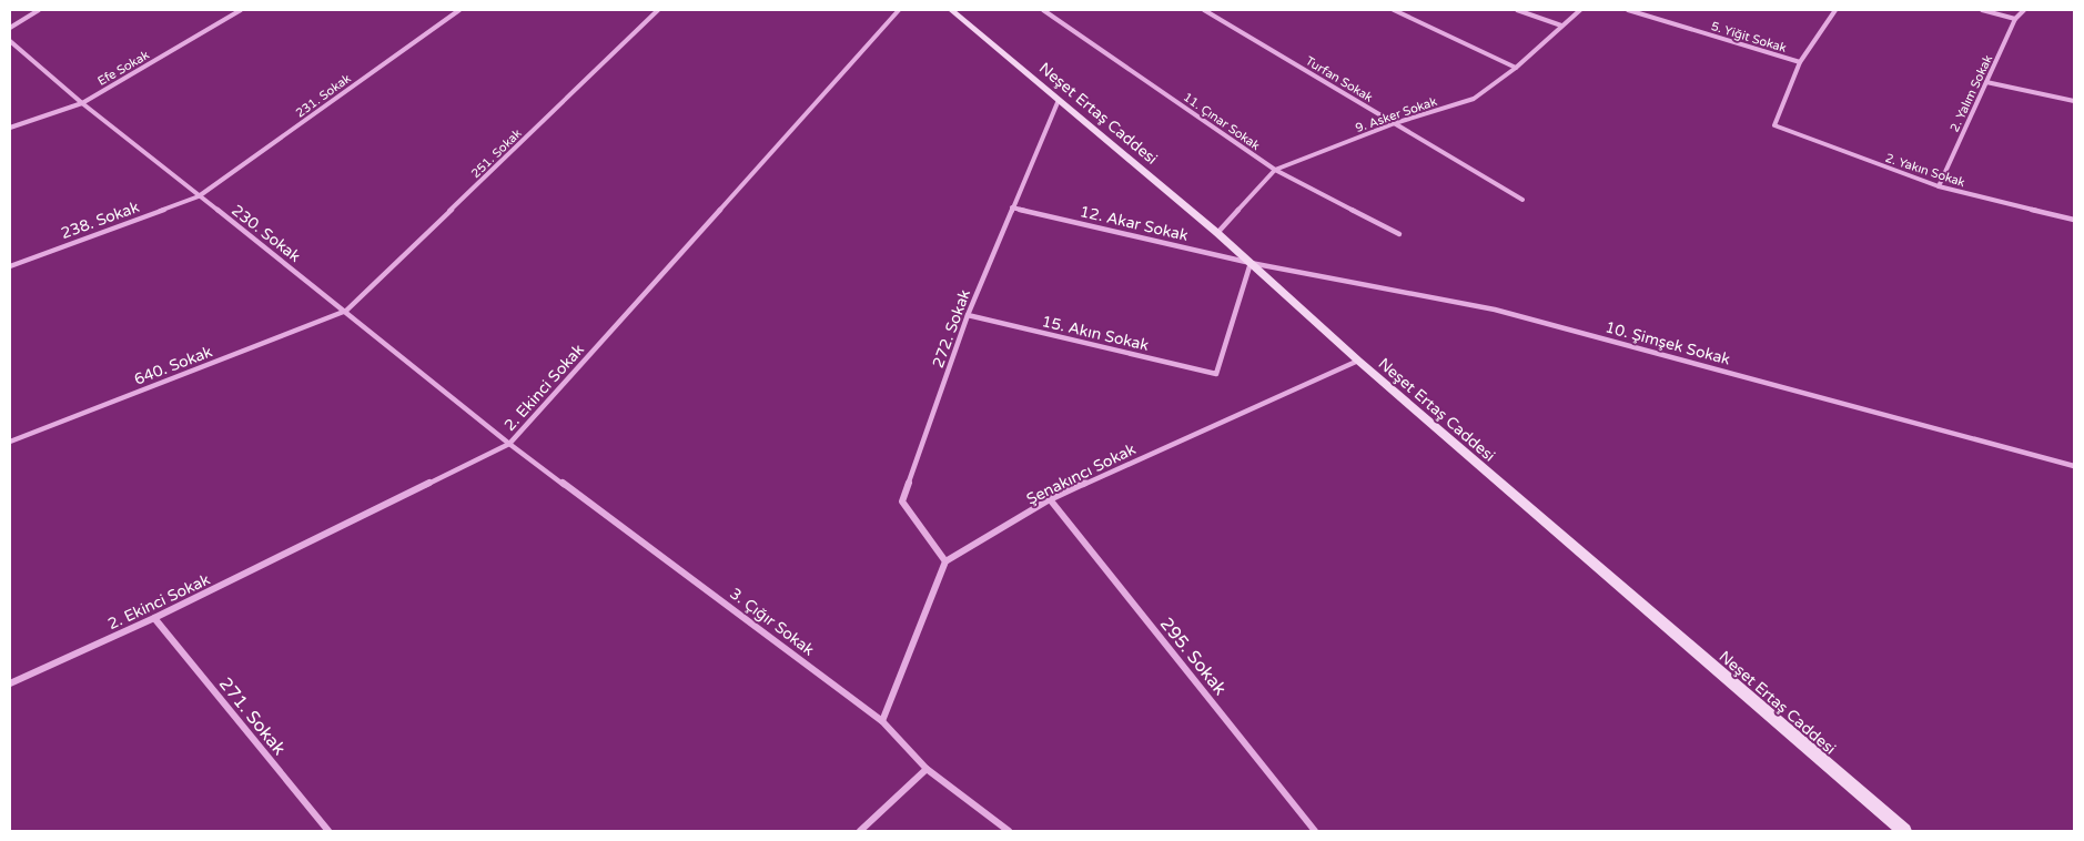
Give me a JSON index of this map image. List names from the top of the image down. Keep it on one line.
{"streets":{"main road":["Neşet Ertaş Caddesi"],"street":["5. Yiğit Sokak","Efe Sokak","Turfan Sokak","2. Yalım Sokak","231. Sokak","9. Asker Sokak","11. Çınar Sokak","251. Sokak","2. Yakın Sokak","238. Sokak","12. Akar Sokak","230. Sokak","272. Sokak","15. Akın Sokak","10. Şimşek Sokak","640. Sokak","2. Ekinci Sokak","Şenakıncı Sokak","3. Çığır Sokak","295. Sokak","271. Sokak"]},"crossings":[["5. Yiğit Sokak","2. Yakın Sokak"],["Efe Sokak","230. Sokak"],["Turfan Sokak","9. Asker Sokak"],["2. Yalım Sokak","2. Yakın Sokak"],["231. Sokak","238. Sokak"],["231. Sokak","230. Sokak"],["Neşet Ertaş Caddesi","9. Asker Sokak"],["Neşet Ertaş Caddesi","12. Akar Sokak"],["Neşet Ertaş Caddesi","272. Sokak"],["Neşet Ertaş Caddesi","15. Akın Sokak"],["Neşet Ertaş Caddesi","10. Şimşek Sokak"],["Neşet Ertaş Caddesi","Şenakıncı Sokak"],["9. Asker Sokak","11. Çınar Sokak"],["251. Sokak","230. Sokak"],["251. Sokak","640. Sokak"],["238. Sokak","230. Sokak"],["12. Akar Sokak","272. Sokak"],["12. Akar Sokak","15. Akın Sokak"],["12. Akar Sokak","10. Şimşek Sokak"],["230. Sokak","640. Sokak"],["230. Sokak","2. Ekinci Sokak"],["230. Sokak","3. Çığır Sokak"],["272. Sokak","15. Akın Sokak"],["272. Sokak","Şenakıncı Sokak"],["15. Akın Sokak","10. Şimşek Sokak"],["2. Ekinci Sokak","3. Çığır Sokak"],["2. Ekinci Sokak","271. Sokak"],["Şenakıncı Sokak","295. Sokak"]]}
